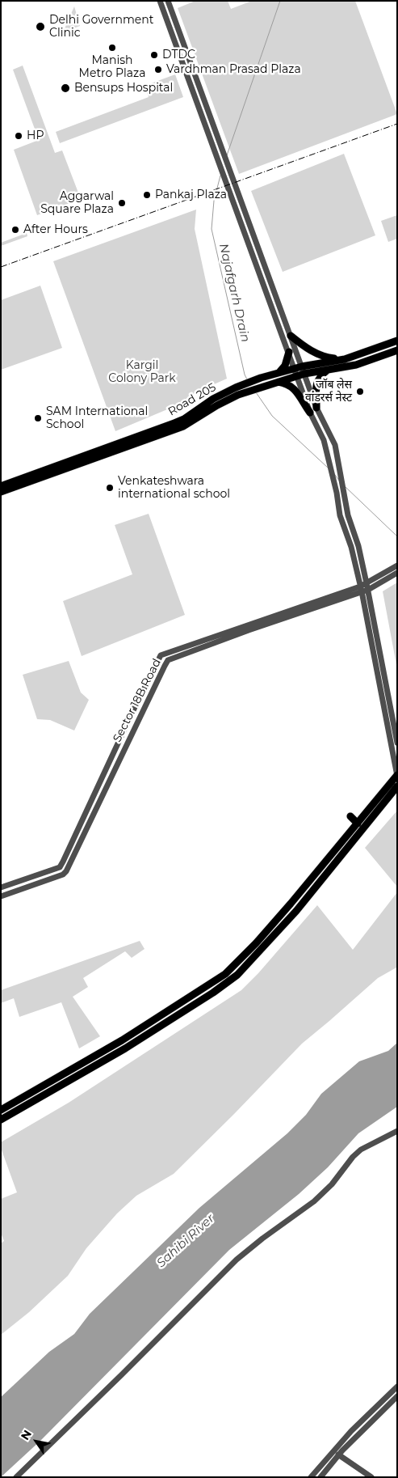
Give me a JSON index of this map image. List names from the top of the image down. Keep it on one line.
{"streets":{"main road":["Road 205"],"street":["Sector 18B Road"]},"water":["Najafgarh Drain","Sahibi River"],"parks":["Kargil Colony Park"],"places":["Delhi Government Clinic","Manish Metro Plaza","DTDC","Vardhman Prasad Plaza","Bensups Hospital","HP","Pankaj Plaza","Aggarwal Square Plaza","After Hours","जॉब लेस वांडरर्स नेस्ट","SAM International School","Venkateshwara international school"],"north":"top left"}
